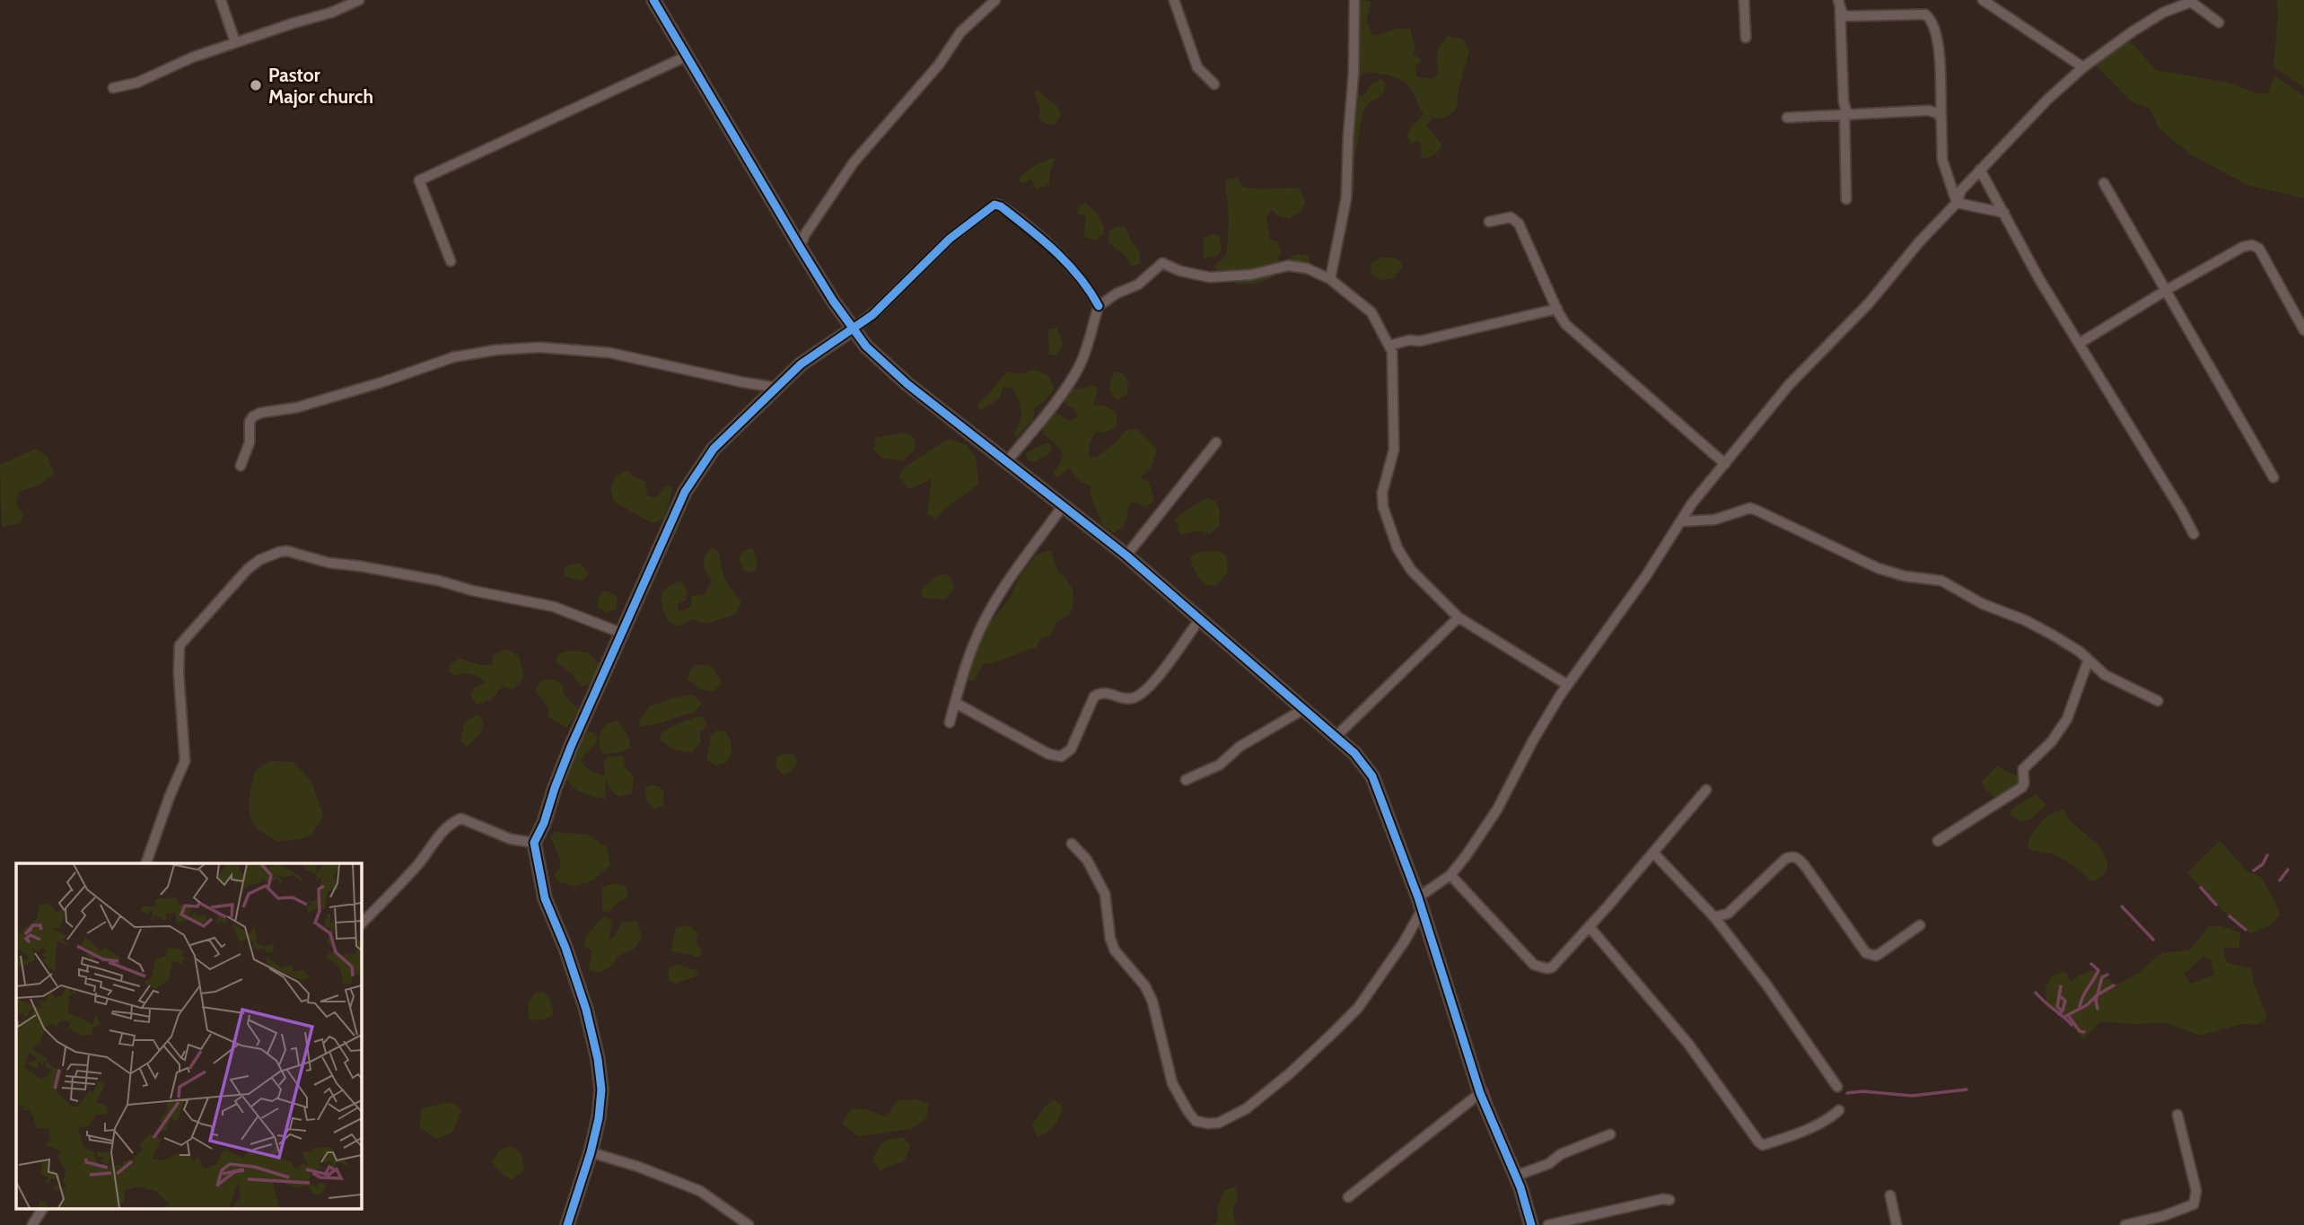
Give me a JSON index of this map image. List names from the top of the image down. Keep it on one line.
{"places":["Pastor Major church"]}
